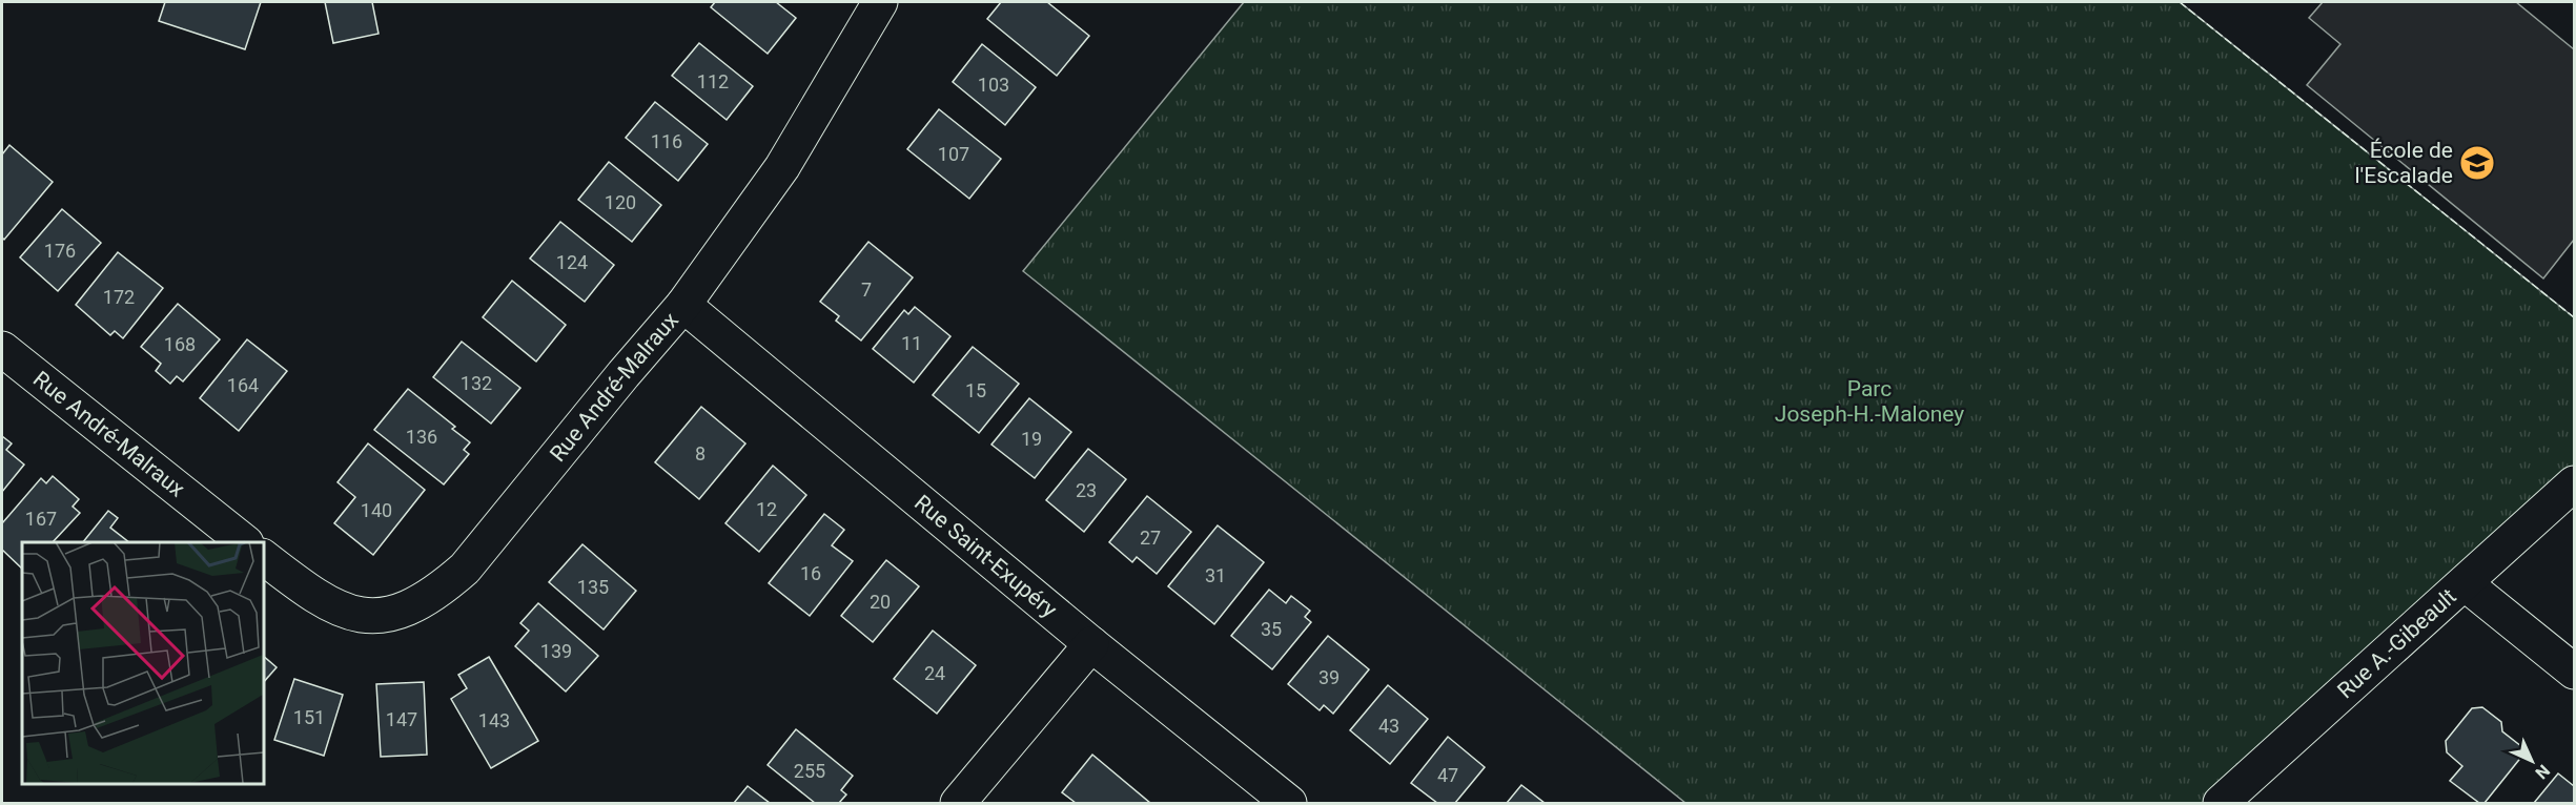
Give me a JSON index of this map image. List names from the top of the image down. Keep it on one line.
{"streets":{"street":["Rue André-Malraux","Rue Saint-Exupéry","Rue A.-Gibeault"]},"crossings":[["Rue André-Malraux","Rue Saint-Exupéry"]],"parks":["Parc Joseph-H.-Maloney"],"places":{"school or university":["École de l'Escalade"]},"house_numbers":["112","103","116","107","120","176","124","7","172","11","168","132","164","15","136","19","8","23","12","140","167","27","16","31","135","20","35","139","24","39","151","147","143","43","255","47"],"north":"bottom right"}
